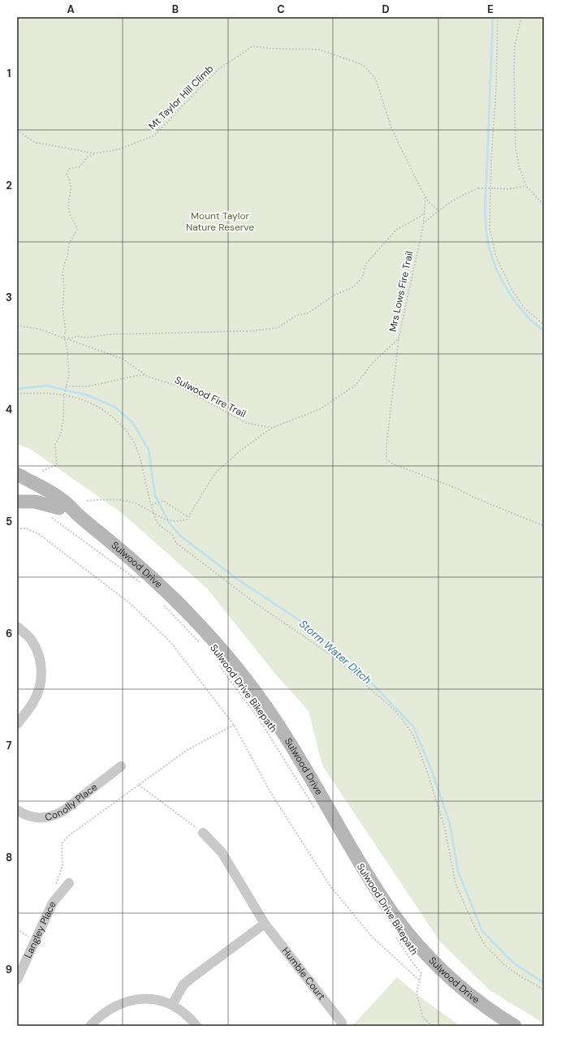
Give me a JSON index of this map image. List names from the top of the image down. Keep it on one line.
{"streets":{"main road":["Sulwood Drive"],"street":["Conolly Place","Langley Place","Humble Court"],"path":["Mt Taylor Hill Climb","Mrs Lows Fire Trail","Sulwood Fire Trail","Sulwood Drive Bikepath"]},"crossings":[["Mt Taylor Hill Climb","Mrs Lows Fire Trail"],["Mrs Lows Fire Trail","Sulwood Fire Trail"]],"water":["Storm Water Ditch"],"parks":["Mount Taylor Nature Reserve"],"grid":{"columns":["A","B","C","D","E"],"rows":["1","2","3","4","5","6","7","8","9"]}}
